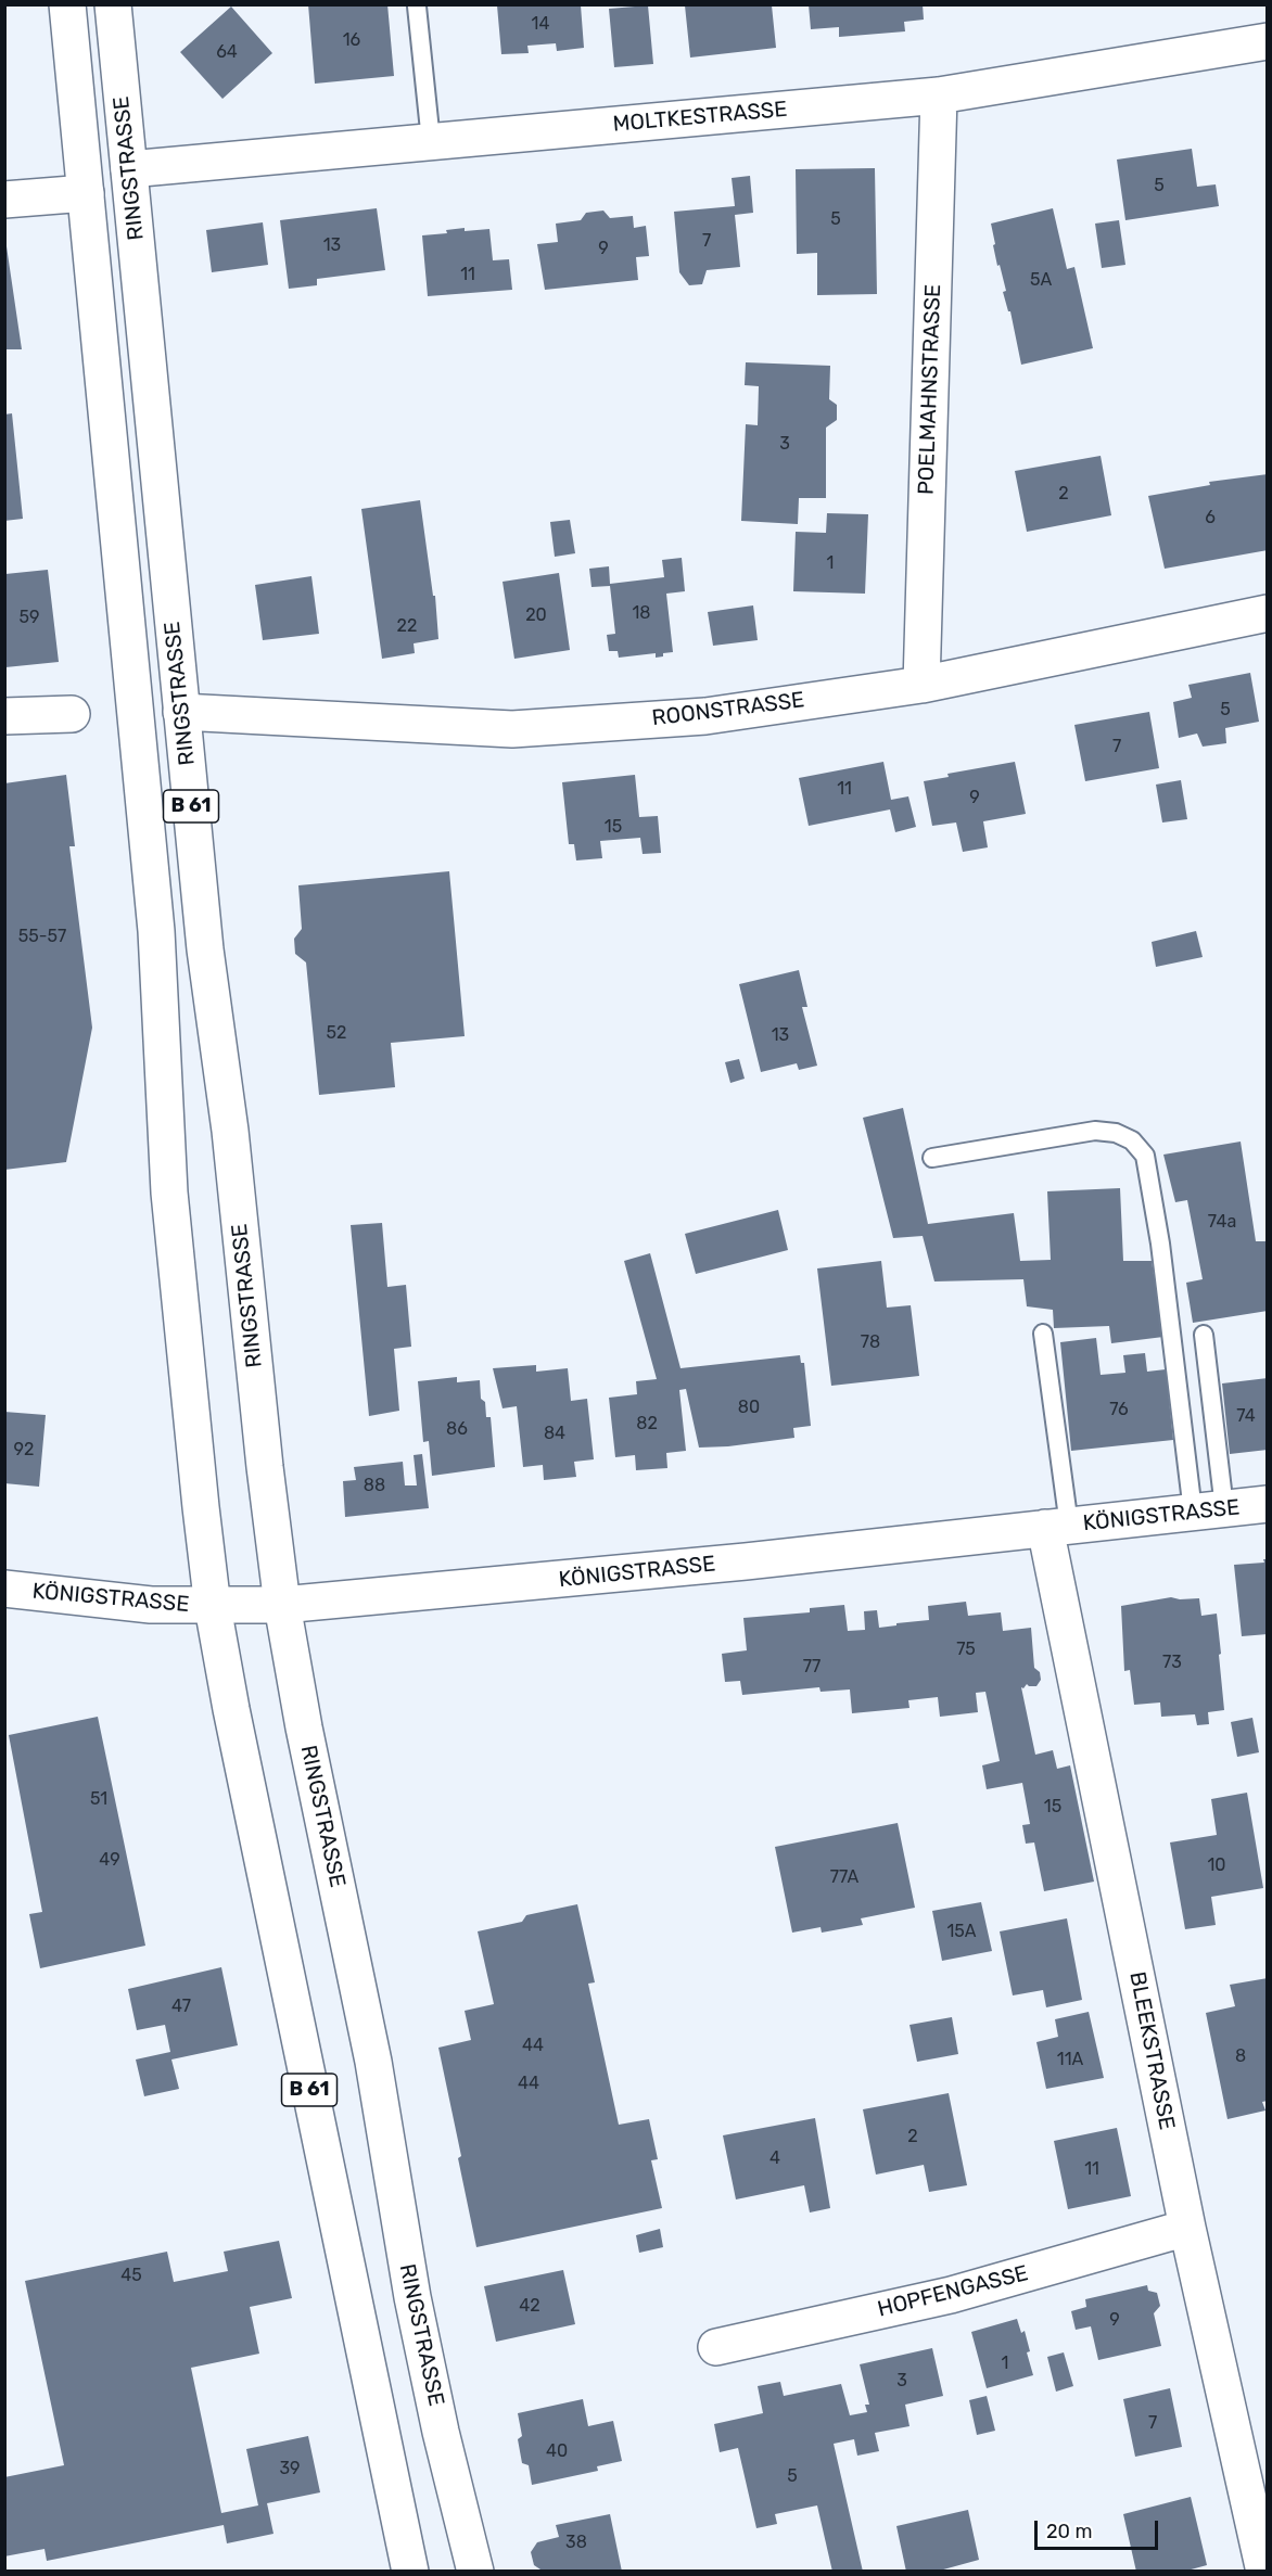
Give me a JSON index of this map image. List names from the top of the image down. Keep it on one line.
{"streets":{"street":["MOLTKESTRASSE","RINGSTRASSE","POELMAHNSTRASSE","ROONSTRASSE","B 61","KÖNIGSTRASSE","BLEEKSTRASSE","HOPFENGASSE"]},"crossings":[["MOLTKESTRASSE","RINGSTRASSE"],["MOLTKESTRASSE","POELMAHNSTRASSE"],["RINGSTRASSE","ROONSTRASSE"],["RINGSTRASSE","KÖNIGSTRASSE"],["POELMAHNSTRASSE","ROONSTRASSE"],["B 61","KÖNIGSTRASSE"],["KÖNIGSTRASSE","BLEEKSTRASSE"],["BLEEKSTRASSE","HOPFENGASSE"]],"house_numbers":["14","16","64","5","5","7","13","9","11","5A","3","2","6","1","18","20","59","22","5","7","11","9","15","55-57","52","13","74a","78","80","76","74","82","86","84","92","88","75","73","77","51","15","49","10","77A","15A","47","44","8","11A","44","2","4","11","45","42","9","1","3","7","40","39","5","38"],"scale_bar":"20 m"}
